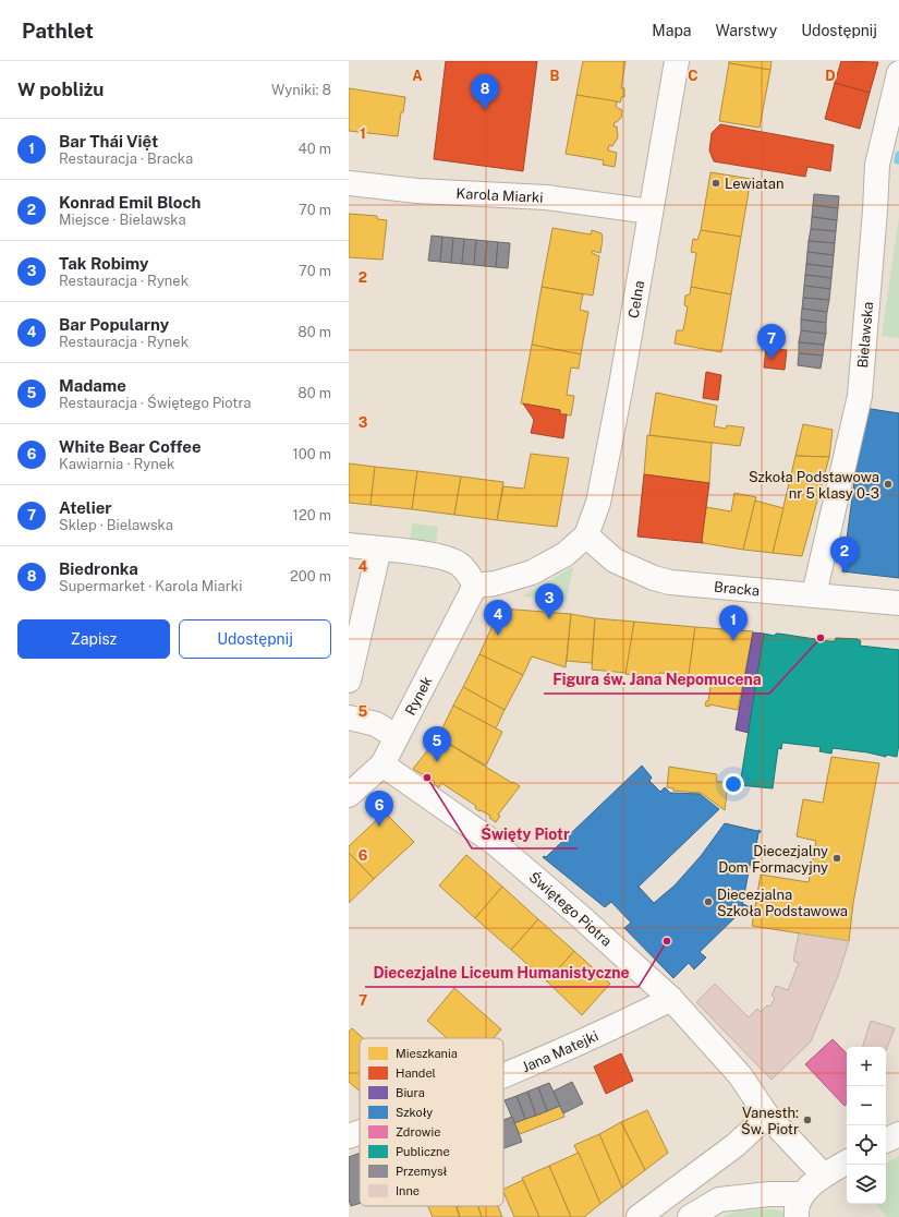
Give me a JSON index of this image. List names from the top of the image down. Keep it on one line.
{"streets":{"street":["Karola Miarki","Celna","Bielawska","Bracka","Rynek","Świętego Piotra","Jana Matejki"]},"crossings":[["Karola Miarki","Celna"],["Celna","Bracka"],["Bielawska","Bracka"],["Rynek","Świętego Piotra"],["Świętego Piotra","Jana Matejki"]],"places":["Lewiatan","Szkoła Podstawowa nr 5 klasy 0-3","Figura św. Jana Nepomucena","Święty Piotr","Diecezjalny Dom Formacyjny","Diecezjalna Szkoła Podstawowa","Diecezjalne Liceum Humanistyczne","Vanesth: Św. Piotr"],"legend":["Mieszkania","Handel","Biura","Szkoły","Zdrowie","Publiczne","Przemysł","Inne"],"page":{"header":"Pathlet","nav":["Mapa","Warstwy","Udostępnij"],"heading":["W pobliżu","Wyniki: 8"],"pins":["8","7","2","3","4","1","5","6"],"list":[{"mark":"1","name":"Bar Thái Việt","note":"Restauracja · Bracka","value":"40 m"},{"mark":"2","name":"Konrad Emil Bloch","note":"Miejsce · Bielawska","value":"70 m"},{"mark":"3","name":"Tak Robimy","note":"Restauracja · Rynek","value":"70 m"},{"mark":"4","name":"Bar Popularny","note":"Restauracja · Rynek","value":"80 m"},{"mark":"5","name":"Madame","note":"Restauracja · Świętego Piotra","value":"80 m"},{"mark":"6","name":"White Bear Coffee","note":"Kawiarnia · Rynek","value":"100 m"},{"mark":"7","name":"Atelier","note":"Sklep · Bielawska","value":"120 m"},{"mark":"8","name":"Biedronka","note":"Supermarket · Karola Miarki","value":"200 m"}],"buttons":["Zapisz","Udostępnij"],"map_buttons":["+","−"]},"grid":{"columns":["A","B","C","D"],"rows":["1","2","3","4","5","6","7"]}}
